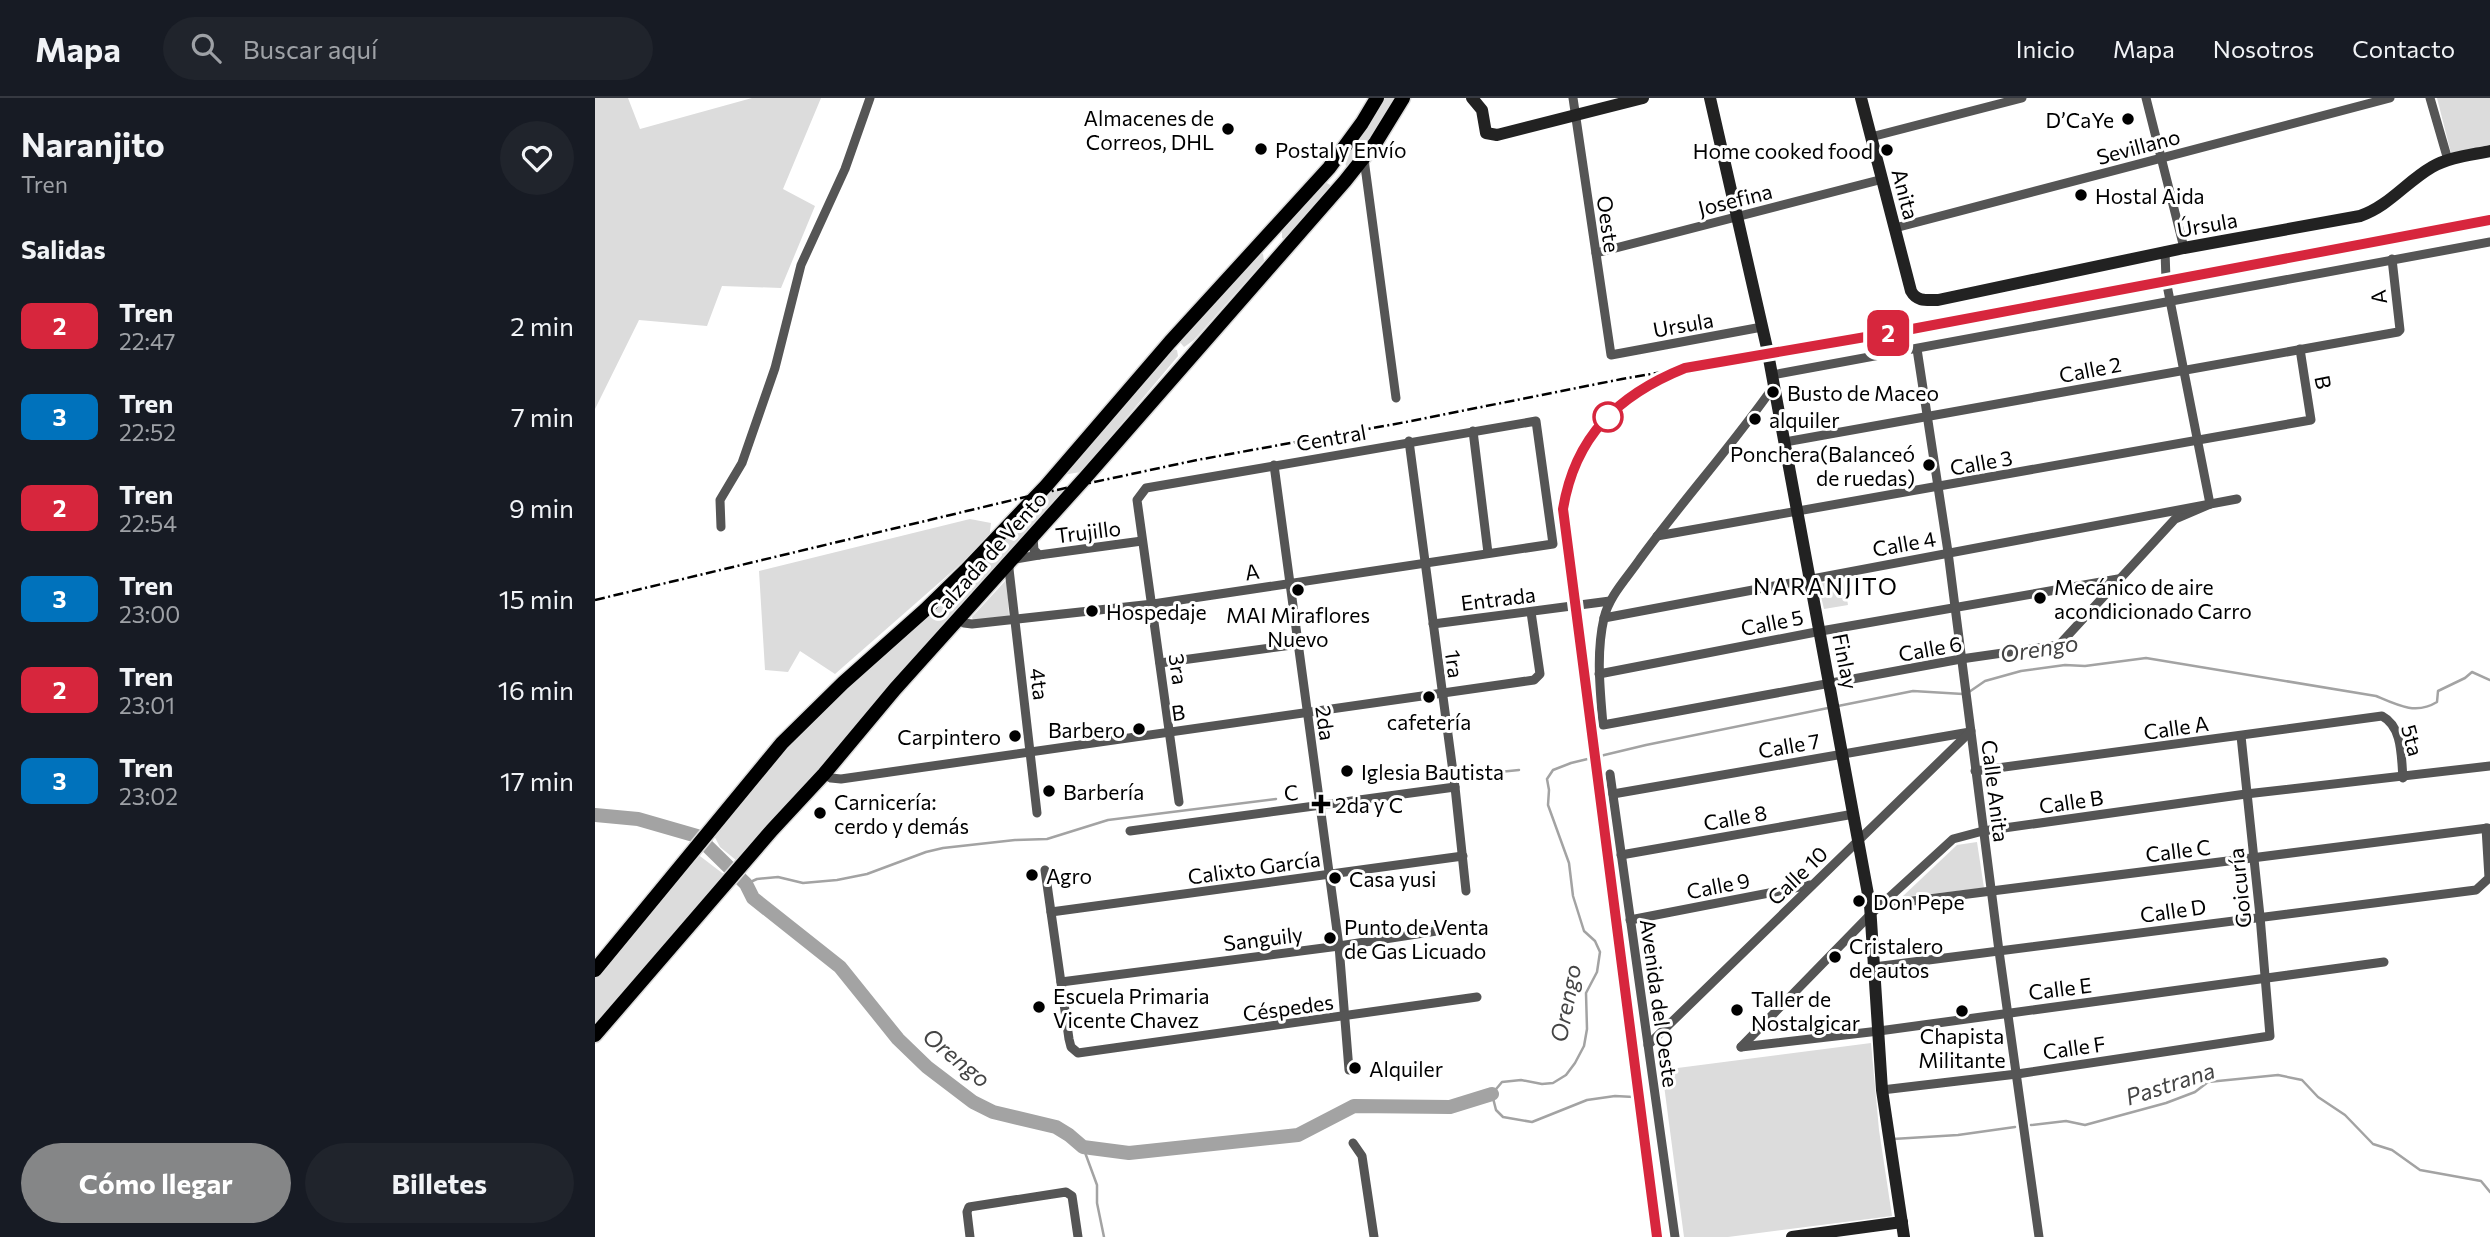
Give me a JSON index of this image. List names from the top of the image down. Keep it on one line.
{"streets":{"main road":["Calzada de Vento"],"street":["Sevillano","Anita","Josefina","Oeste","Úrsula","A","Ursula","Calle 2","B","Central","Calle 3","Trujillo","Calle 4","Entrada","Calle 5","Calle 6","Finlay","1ra","3ra","4ta","2da","Calle A","5ta","Calle 7","Calle Anita","C","Calle B","Calle 8","Calle C","Calixto García","Calle 10","Calle 9","Goicuría","Calle D","Sanguily","Calle E","Avenida del Oeste","Céspedes","Calle F"]},"crossings":[["Sevillano","Anita"],["Anita","Josefina"],["Anita","Úrsula"],["Josefina","Oeste"],["Josefina","Finlay"],["Oeste","Ursula"],["A","Calle 2"],["A","Central"],["A","Calzada de Vento"],["A","1ra"],["A","3ra"],["A","4ta"],["A","2da"],["Ursula","Finlay"],["Calle 2","B"],["Calle 2","Finlay"],["Calle 2","Calle Anita"],["B","Calle 3"],["B","Calzada de Vento"],["B","Entrada"],["B","1ra"],["B","3ra"],["B","4ta"],["B","2da"],["Central","1ra"],["Central","3ra"],["Central","2da"],["Calle 3","Finlay"],["Calle 3","Calle Anita"],["Trujillo","Calzada de Vento"],["Trujillo","3ra"],["Trujillo","4ta"],["Calle 4","Calle 6"],["Calle 4","Finlay"],["Calle 4","Calle Anita"],["Calzada de Vento","4ta"],["Entrada","1ra"],["Calle 5","Calle 6"],["Calle 5","Finlay"],["Calle 5","Calle Anita"],["Calle 6","Finlay"],["Calle 6","Calle Anita"],["Finlay","Calle 7"],["Finlay","Calle B"],["Finlay","Calle 8"],["Finlay","Calle C"],["Finlay","Calle 10"],["Finlay","Calle D"],["Finlay","Calle E"],["Finlay","Calle F"],["1ra","C"],["1ra","Calixto García"],["2da","C"],["2da","Calixto García"],["2da","Sanguily"],["2da","Céspedes"],["Calle A","5ta"],["Calle A","Calle Anita"],["Calle A","Goicuría"],["5ta","Calle B"],["Calle 7","Calle Anita"],["Calle 7","Calle 10"],["Calle 7","Avenida del Oeste"],["Calle Anita","Calle B"],["Calle Anita","Calle C"],["Calle Anita","Calle 10"],["Calle Anita","Calle D"],["Calle Anita","Calle E"],["Calle Anita","Calle F"],["Calle B","Calle C"],["Calle B","Goicuría"],["Calle B","Calle E"],["Calle 8","Avenida del Oeste"],["Calle C","Goicuría"],["Calle C","Calle D"],["Calle 10","Calle 9"],["Calle 10","Avenida del Oeste"],["Calle 9","Avenida del Oeste"],["Goicuría","Calle D"],["Goicuría","Calle E"],["Goicuría","Calle F"],["Sanguily","Céspedes"]],"districts":["NARANJITO"],"water":["Orengo","Pastrana"],"places":{"other":["D’CaYe","Almacenes de Correos, DHL","Postal y Envío","Home cooked food","Hostal Aida","Busto de Maceo","alquiler","Ponchera(Balanceó de ruedas)","MAI Miraflores Nuevo","Mecánico de aire acondicionado Carro","Hospedaje","cafetería","Barbero","Carpintero","Iglesia Bautista","Barbería","Carnicería: cerdo y demás","Agro","Casa yusi","Don Pepe","Punto de Venta de Gas Licuado","Cristalero de autos","Escuela Primaria Vicente Chavez","Taller de Nostalgicar","Chapista Militante","Alquiler"],"health":["2da y C"]},"page":{"header":"Mapa","search":"Buscar aquí","nav":["Inicio","Mapa","Nosotros","Contacto"],"heading":[["Naranjito","Tren"],"Salidas"],"on_map":"2","list":[{"mark":"2","name":"Tren","note":"22:47","value":"2 min"},{"mark":"3","name":"Tren","note":"22:52","value":"7 min"},{"mark":"2","name":"Tren","note":"22:54","value":"9 min"},{"mark":"3","name":"Tren","note":"23:00","value":"15 min"},{"mark":"2","name":"Tren","note":"23:01","value":"16 min"},{"mark":"3","name":"Tren","note":"23:02","value":"17 min"}],"buttons":["Cómo llegar","Billetes"]}}
